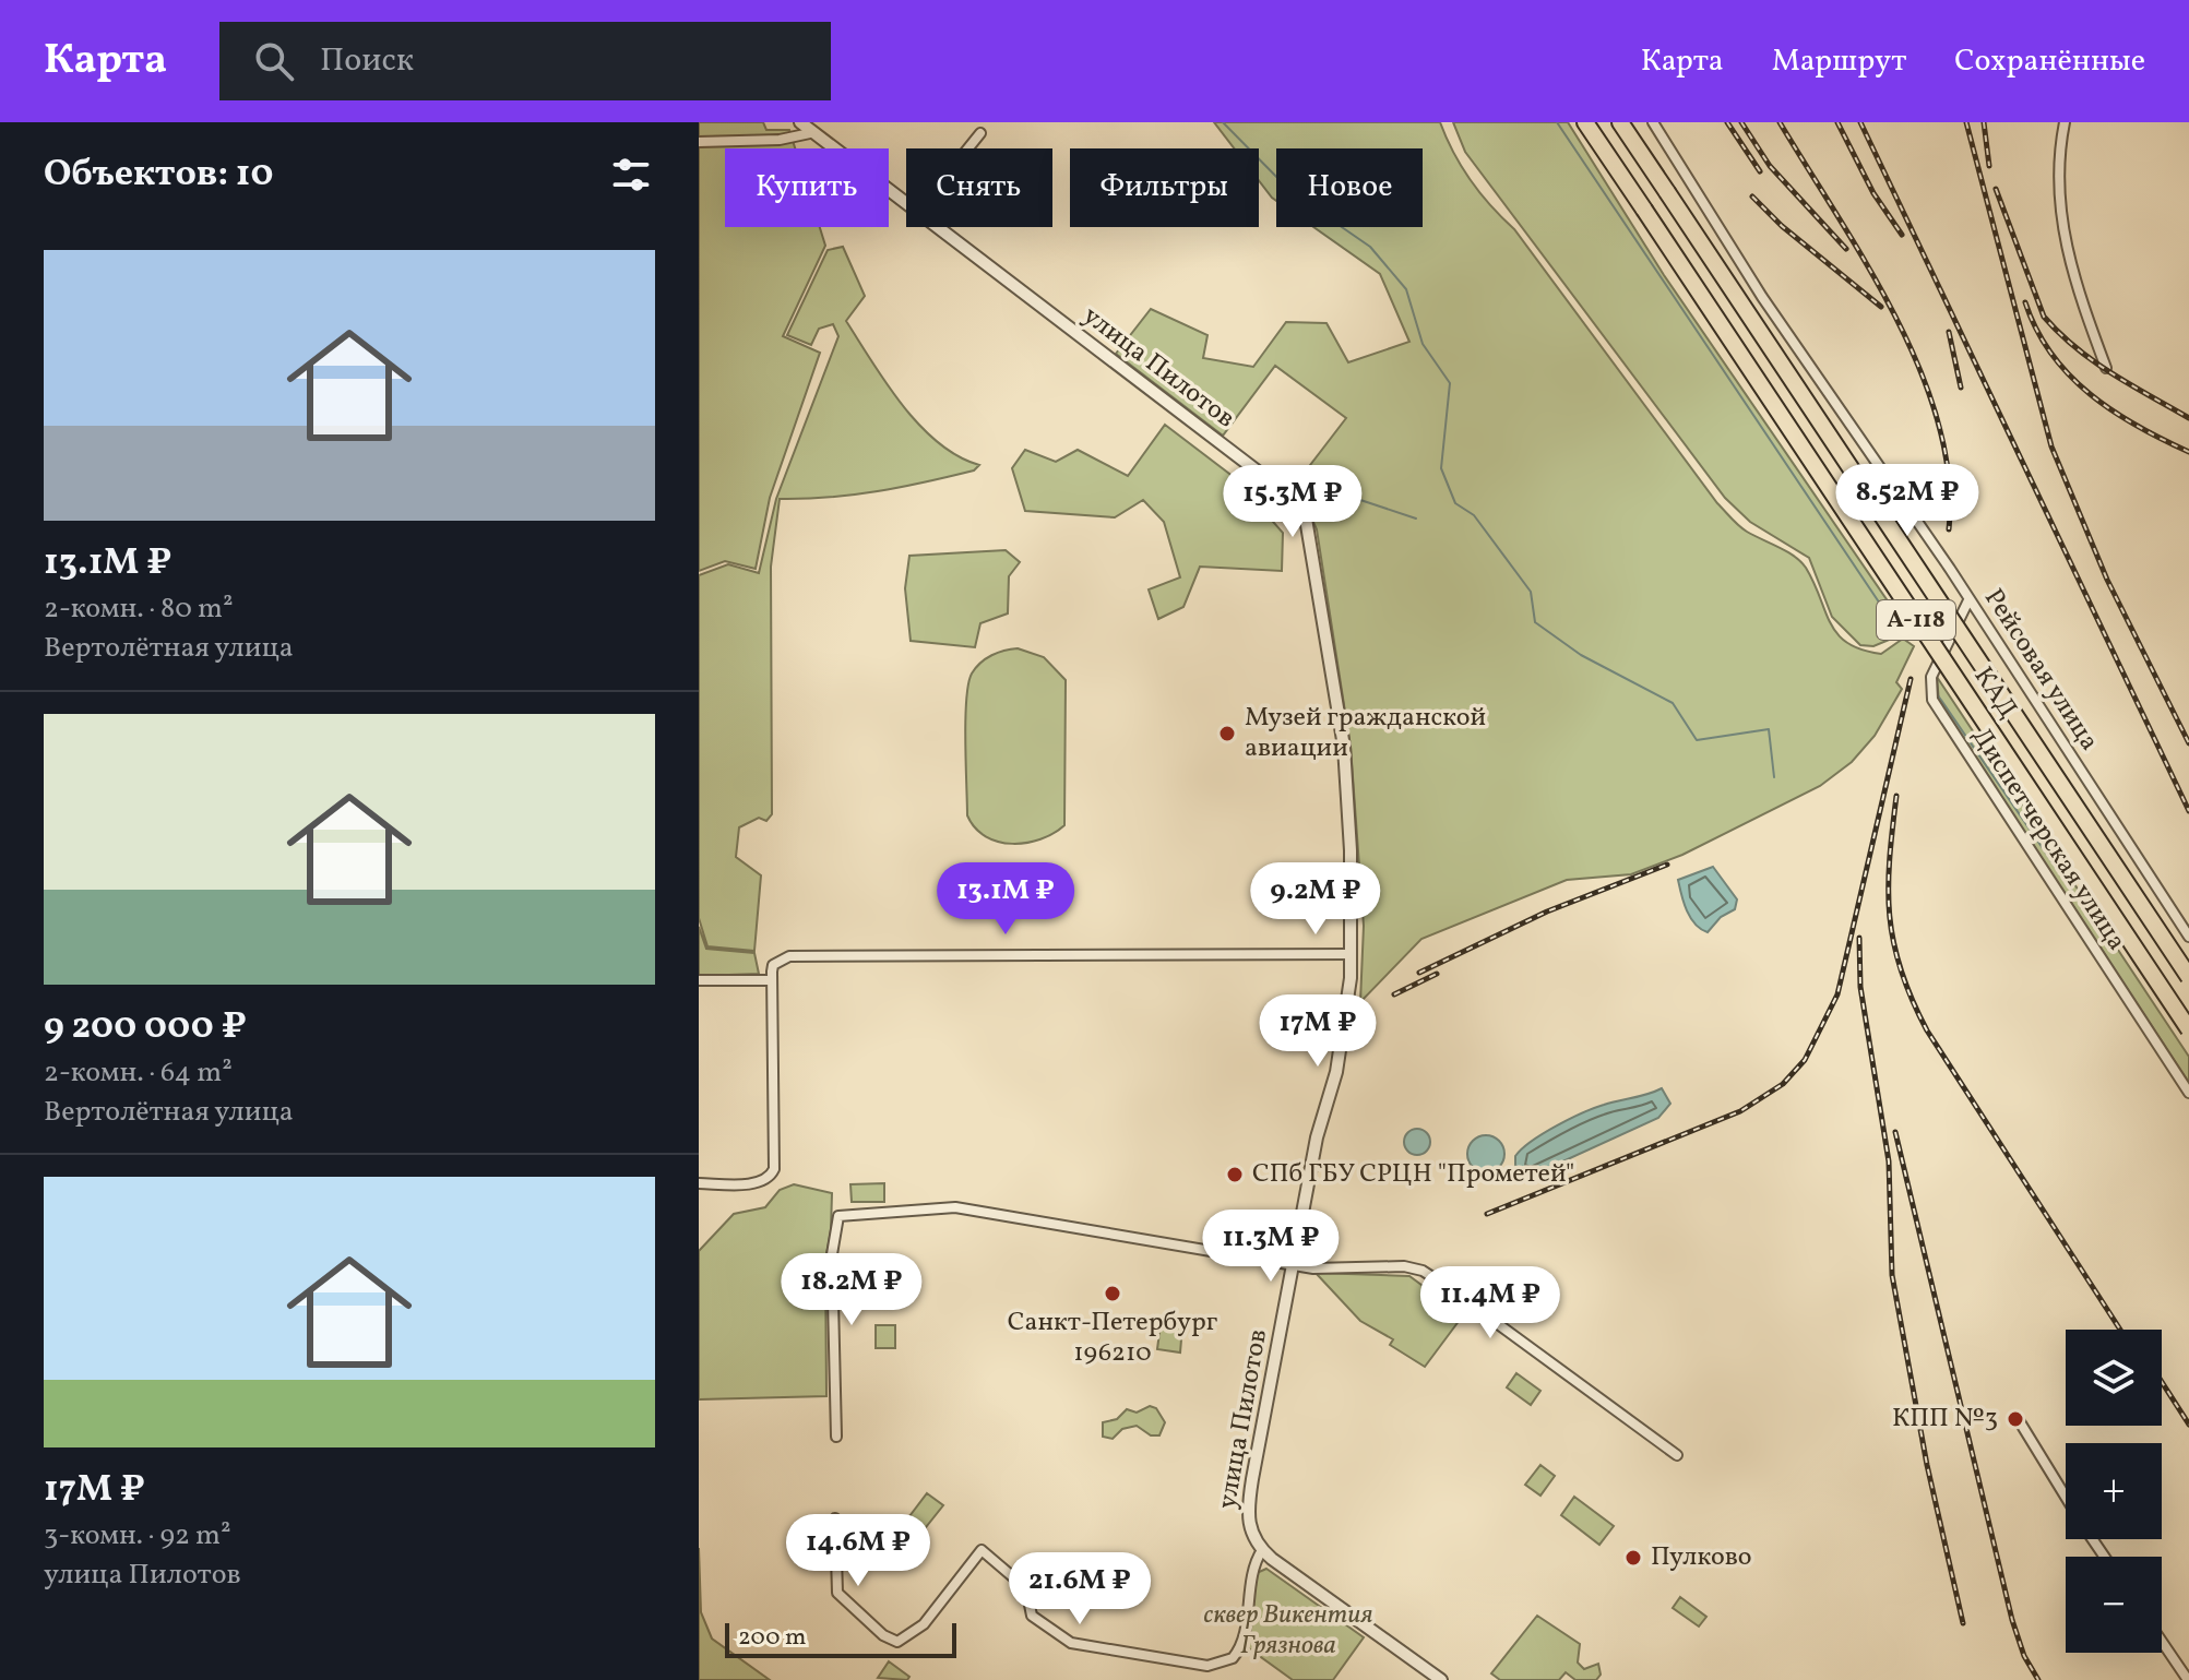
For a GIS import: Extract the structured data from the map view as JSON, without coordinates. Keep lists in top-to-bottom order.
{
  "streets": {
    "highway": ["А-118", "КАД"],
    "street": ["улица Пилотов", "Рейсовая улица", "Диспетчерская улица"]
  },
  "crossings": [
    ["Рейсовая улица", "Диспетчерская улица"]
  ],
  "parks": ["сквер Викентия Грязнова"],
  "places": [
    "Музей гражданской авиации",
    "СПб ГБУ СРЦН \"Прометей\"",
    "Санкт-Петербург 196210",
    "КПП №3",
    "Пулково"
  ],
  "scale_bar": "200 m",
  "page": {
    "header": "Карта",
    "search": "Поиск",
    "nav": ["Карта", "Маршрут", "Сохранённые"],
    "heading": "Объектов: 10",
    "chip": [
      "Купить",
      "Снять",
      "Фильтры",
      "Новое"
    ],
    "list": [
      {
        "name": "13.1M ₽",
        "note": "2-комн. · 80 m² · Вертолётная улица"
      },
      {
        "name": "9 200 000 ₽",
        "note": "2-комн. · 64 m² · Вертолётная улица"
      },
      {
        "name": "17M ₽",
        "note": "3-комн. · 92 m² · улица Пилотов"
      }
    ],
    "price": [
      "8.52M ₽",
      "15.3M ₽",
      "13.1M ₽",
      "9.2M ₽",
      "17M ₽",
      "11.3M ₽",
      "18.2M ₽",
      "11.4M ₽",
      "14.6M ₽",
      "21.6M ₽"
    ],
    "map_buttons": ["+", "−"],
    "scale": "200 m"
  }
}
